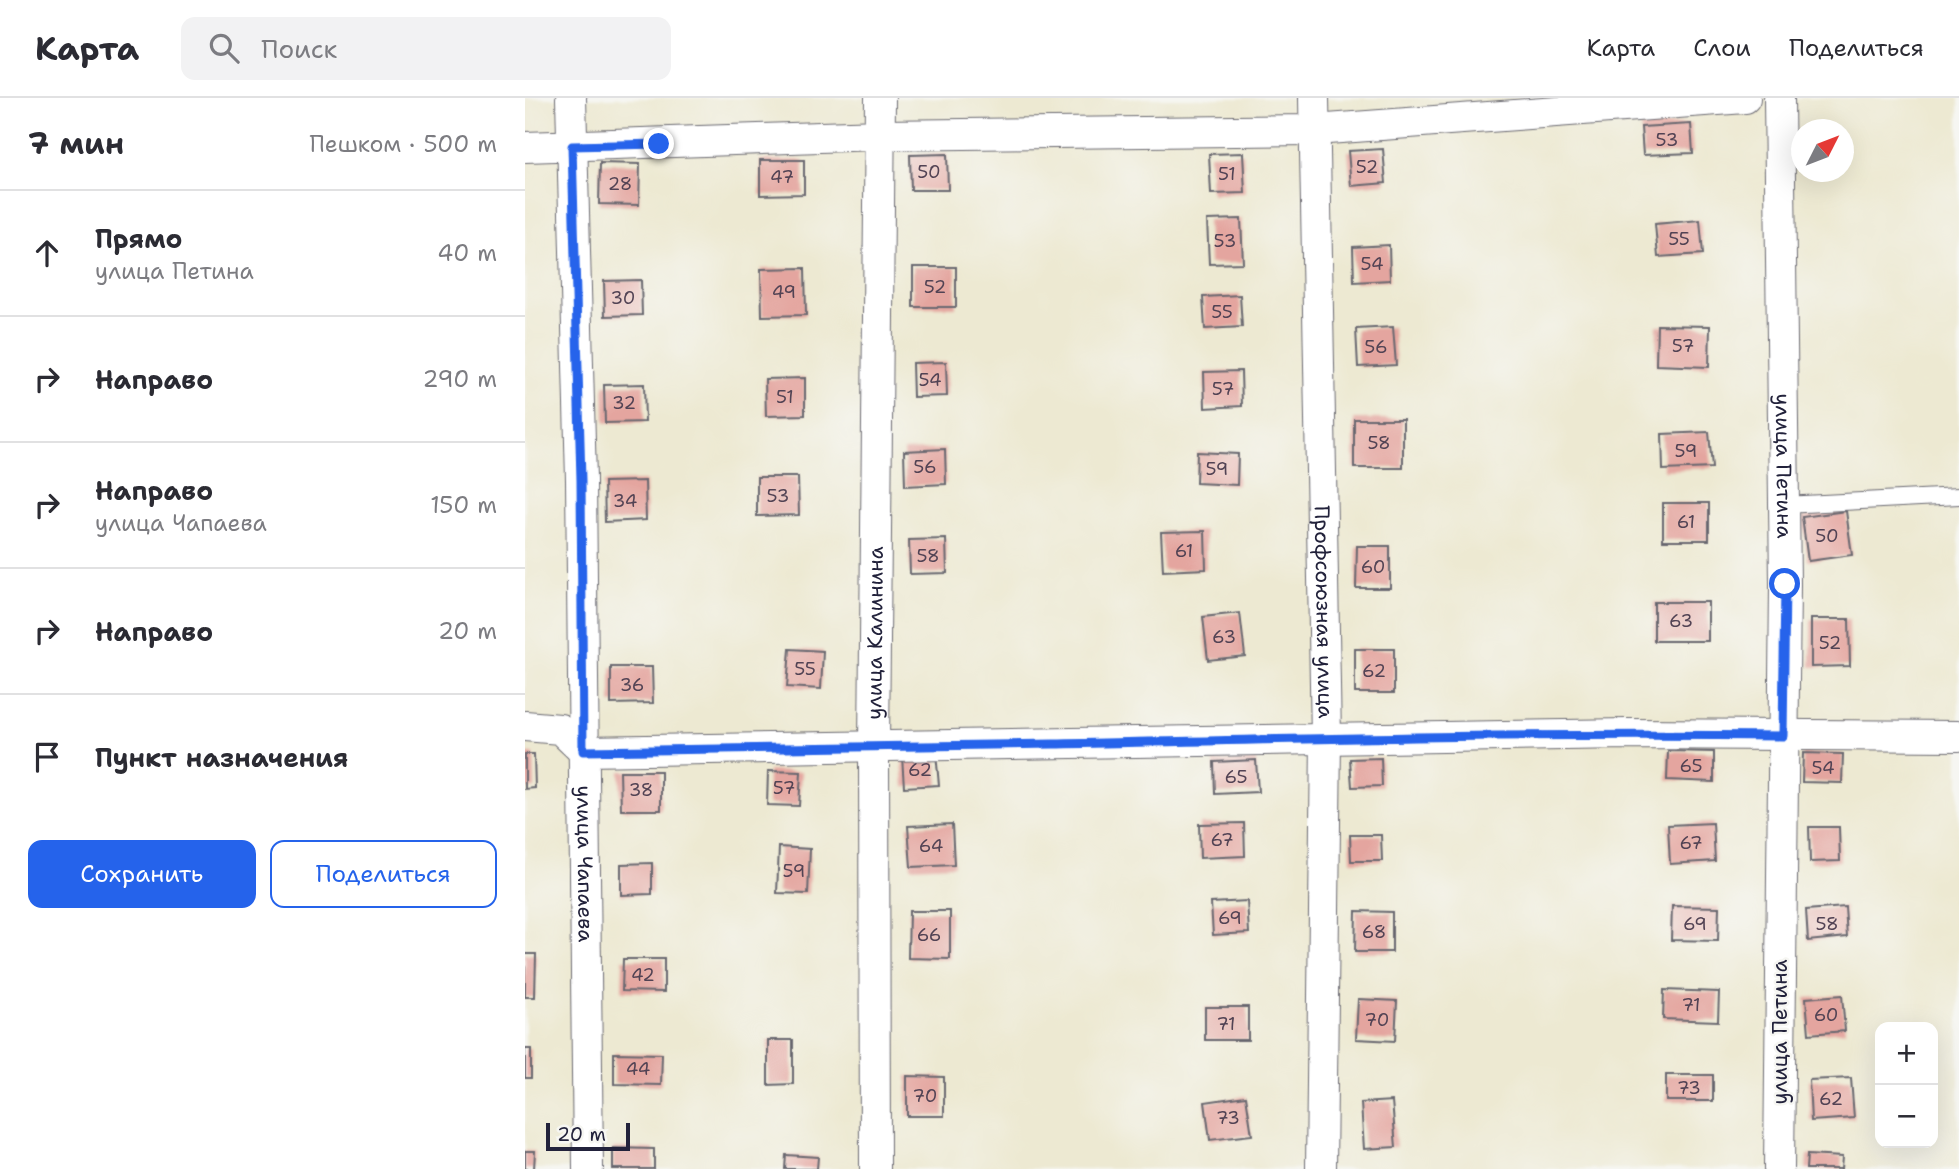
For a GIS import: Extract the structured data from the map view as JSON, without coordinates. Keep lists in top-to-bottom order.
{
  "streets": {
    "street": [
      "улица Петина",
      "Профсоюзная улица",
      "улица Калинина",
      "улица Чапаева"
    ]
  },
  "house_numbers": [
    "53",
    "52",
    "50",
    "51",
    "47",
    "28",
    "55",
    "53",
    "54",
    "52",
    "49",
    "30",
    "55",
    "57",
    "56",
    "54",
    "57",
    "51",
    "32",
    "58",
    "59",
    "56",
    "59",
    "53",
    "34",
    "61",
    "50",
    "61",
    "58",
    "60",
    "63",
    "63",
    "52",
    "55",
    "62",
    "36",
    "65",
    "54",
    "62",
    "65",
    "57",
    "38",
    "67",
    "67",
    "64",
    "59",
    "69",
    "69",
    "58",
    "68",
    "66",
    "42",
    "71",
    "60",
    "70",
    "71",
    "44",
    "73",
    "70",
    "62",
    "73"
  ],
  "scale_bar": "20 m",
  "north": "top right",
  "page": {
    "header": "Карта",
    "search": "Поиск",
    "nav": ["Карта", "Слои", "Поделиться"],
    "heading": ["7 мин", "Пешком · 500 m"],
    "list": [
      ["Прямо", "улица Петина", "40 m"],
      ["Направо", "290 m"],
      ["Направо", "улица Чапаева", "150 m"],
      ["Направо", "20 m"],
      "Пункт назначения"
    ],
    "buttons": ["Сохранить", "Поделиться"],
    "map_buttons": ["+", "−"],
    "scale": "20 m"
  }
}
